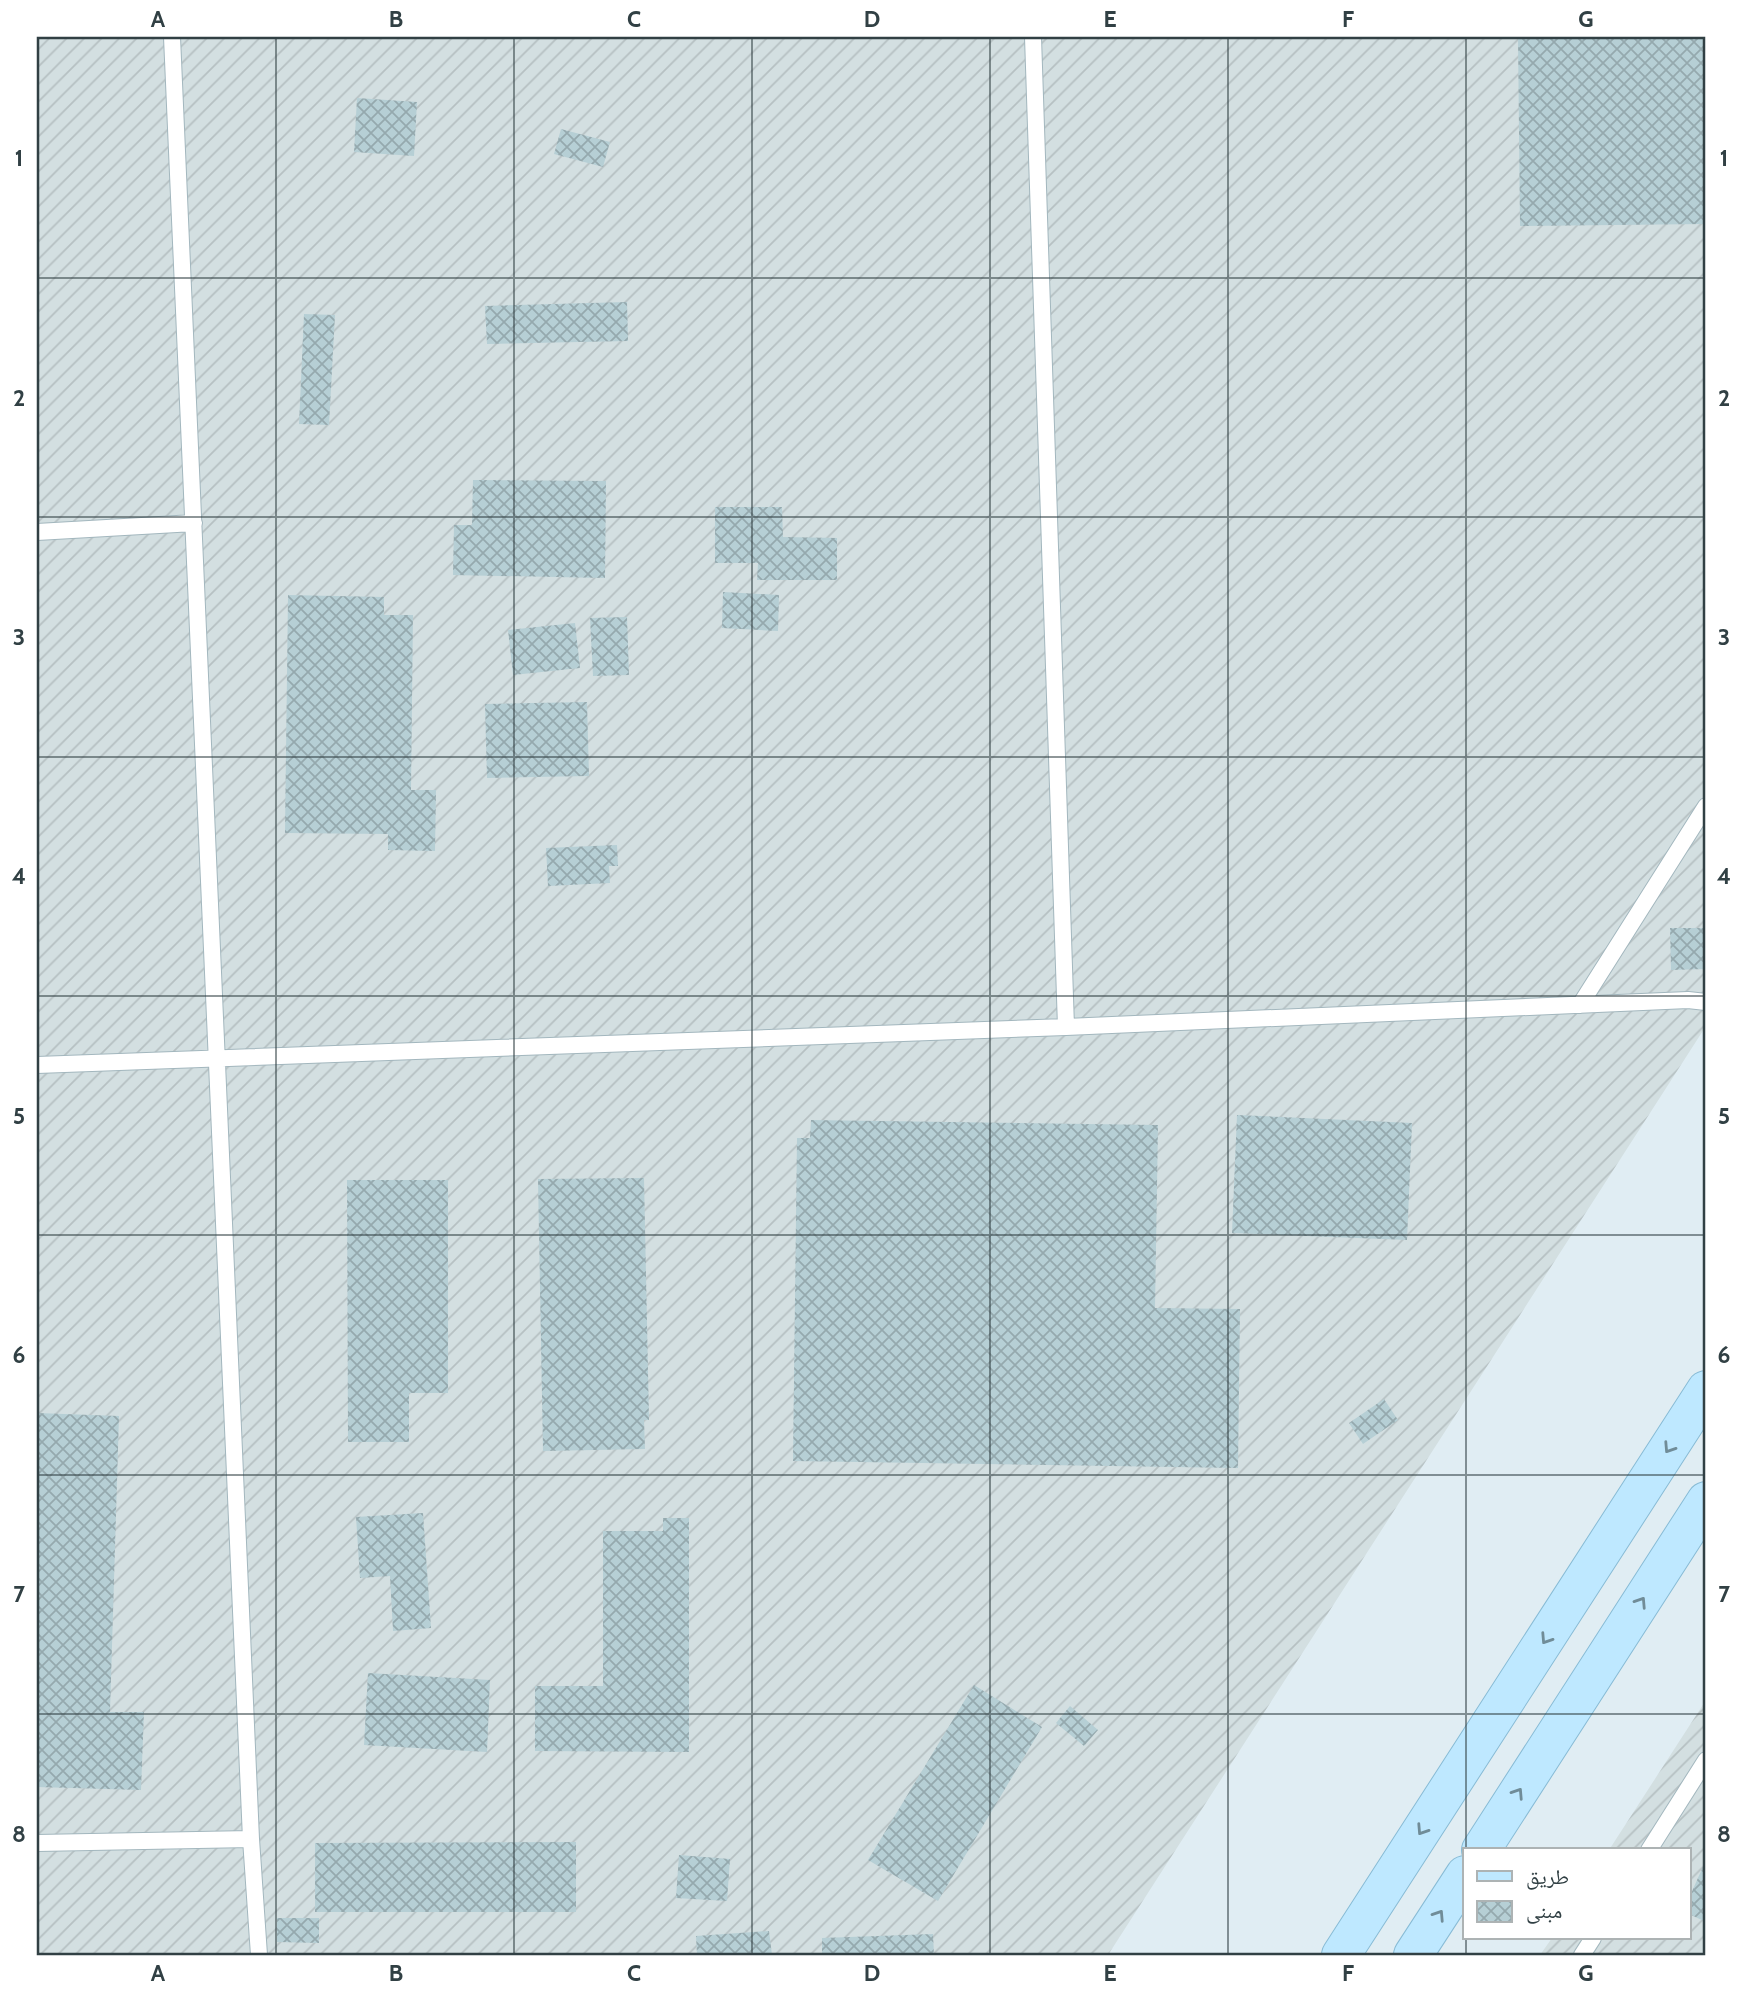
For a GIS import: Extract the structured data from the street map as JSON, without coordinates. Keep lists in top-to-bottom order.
{
  "legend": ["طريق", "مبنى"],
  "grid": {
    "columns": [
      "A",
      "B",
      "C",
      "D",
      "E",
      "F",
      "G"
    ],
    "rows": [
      "1",
      "2",
      "3",
      "4",
      "5",
      "6",
      "7",
      "8"
    ]
  }
}
